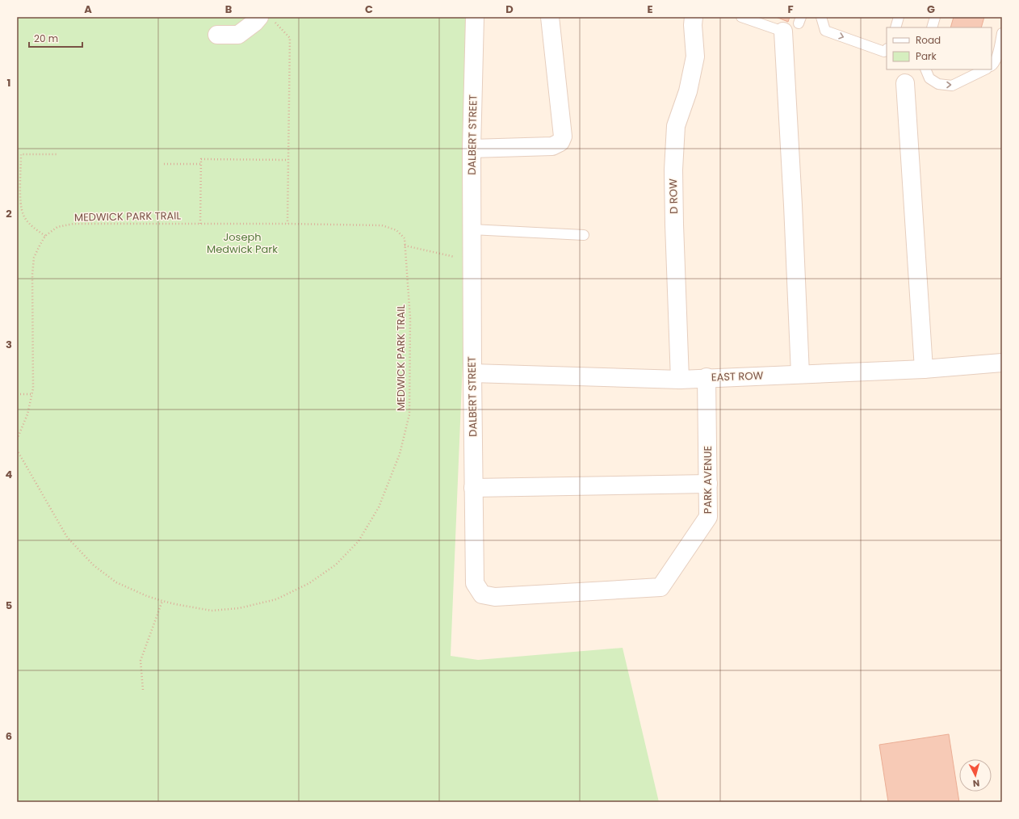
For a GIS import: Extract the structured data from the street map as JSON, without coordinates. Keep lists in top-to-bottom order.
{
  "streets": {
    "street": [
      "DALBERT STREET",
      "D ROW",
      "EAST ROW",
      "PARK AVENUE"
    ],
    "path": ["MEDWICK PARK TRAIL"]
  },
  "crossings": [
    ["DALBERT STREET", "EAST ROW"],
    ["DALBERT STREET", "PARK AVENUE"],
    ["D ROW", "EAST ROW"],
    ["EAST ROW", "PARK AVENUE"]
  ],
  "parks": ["Joseph Medwick Park"],
  "legend": ["Road", "Park"],
  "scale_bar": "20 m",
  "north": "bottom",
  "grid": {
    "columns": [
      "A",
      "B",
      "C",
      "D",
      "E",
      "F",
      "G"
    ],
    "rows": [
      "1",
      "2",
      "3",
      "4",
      "5",
      "6"
    ]
  }
}
